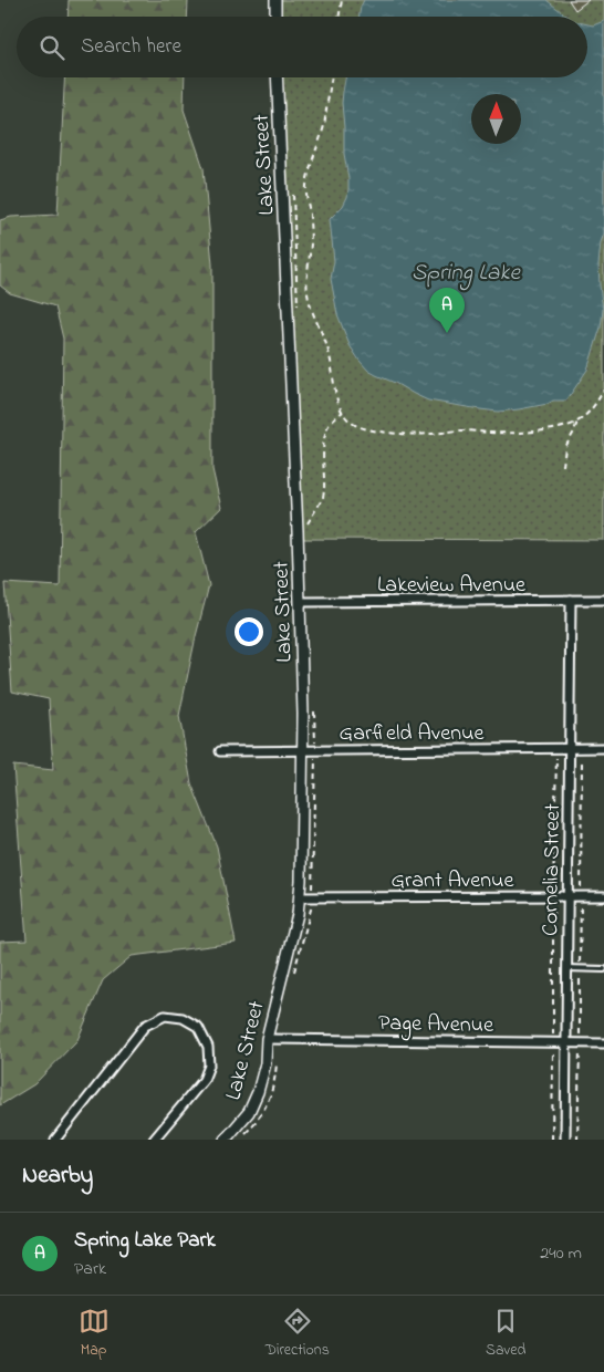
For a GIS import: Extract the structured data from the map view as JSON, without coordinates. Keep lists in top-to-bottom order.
{
  "streets": {
    "street": [
      "Lake Street",
      "Lakeview Avenue",
      "Garfield Avenue",
      "Cornelia Street",
      "Grant Avenue",
      "Page Avenue"
    ]
  },
  "crossings": [
    ["Lake Street", "Lakeview Avenue"],
    ["Lake Street", "Garfield Avenue"],
    ["Lake Street", "Grant Avenue"],
    ["Lake Street", "Page Avenue"],
    ["Lakeview Avenue", "Cornelia Street"],
    ["Garfield Avenue", "Cornelia Street"],
    ["Cornelia Street", "Grant Avenue"],
    ["Cornelia Street", "Page Avenue"]
  ],
  "water": ["Spring Lake"],
  "north": "top",
  "page": {
    "search": "Search here",
    "pins": "A",
    "heading": "Nearby",
    "list": [
      {
        "mark": "A",
        "name": "Spring Lake Park",
        "note": "Park",
        "value": "240 m"
      }
    ],
    "nav": ["Map", "Directions", "Saved"]
  }
}
